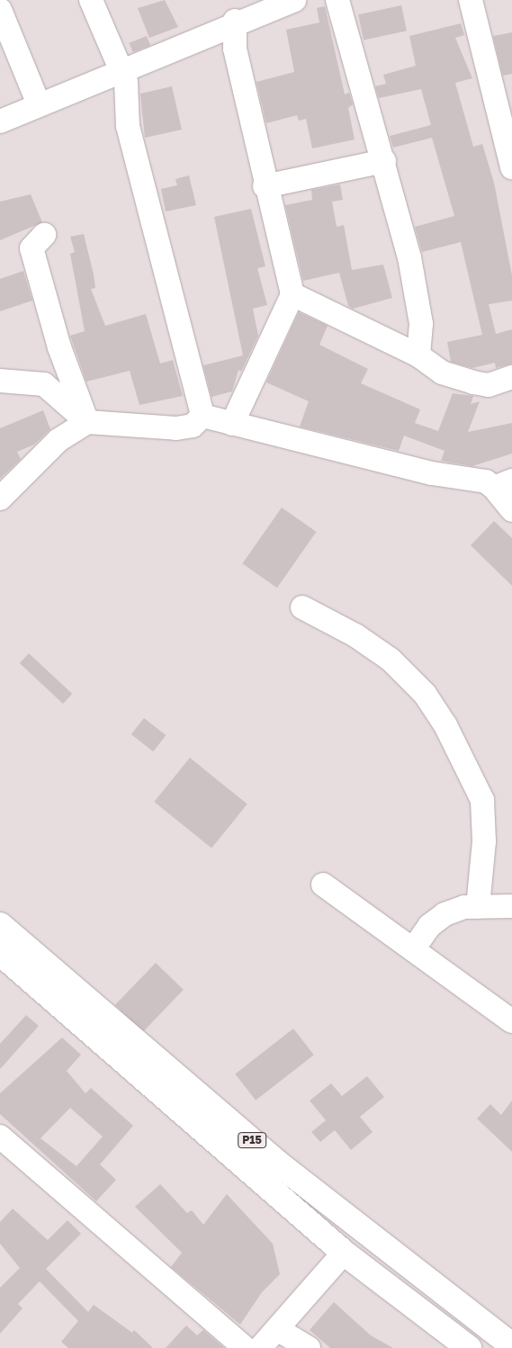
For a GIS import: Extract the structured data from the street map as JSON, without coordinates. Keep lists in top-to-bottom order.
{
  "streets": {
    "main road": ["P15"]
  }
}
